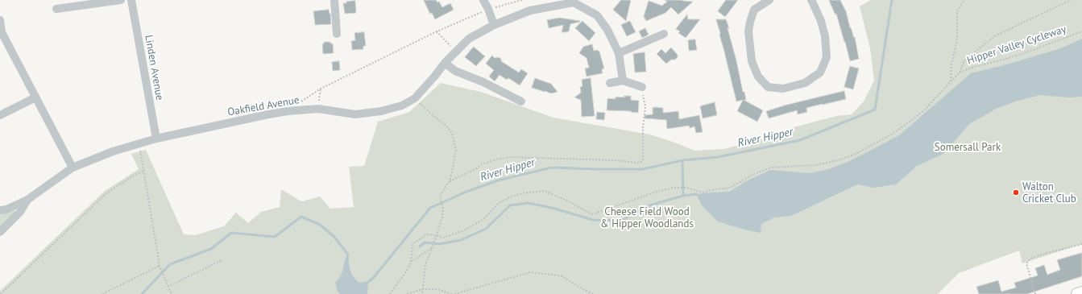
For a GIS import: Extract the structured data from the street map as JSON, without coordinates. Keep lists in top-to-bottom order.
{
  "streets": {
    "street": ["Linden Avenue", "Oakfield Avenue"],
    "path": ["Hipper Valley Cycleway"]
  },
  "crossings": [
    ["Linden Avenue", "Oakfield Avenue"]
  ],
  "water": ["River Hipper"],
  "parks": ["Somersall Park", "Cheese Field Wood & Hipper Woodlands"],
  "places": ["Walton Cricket Club"]
}
